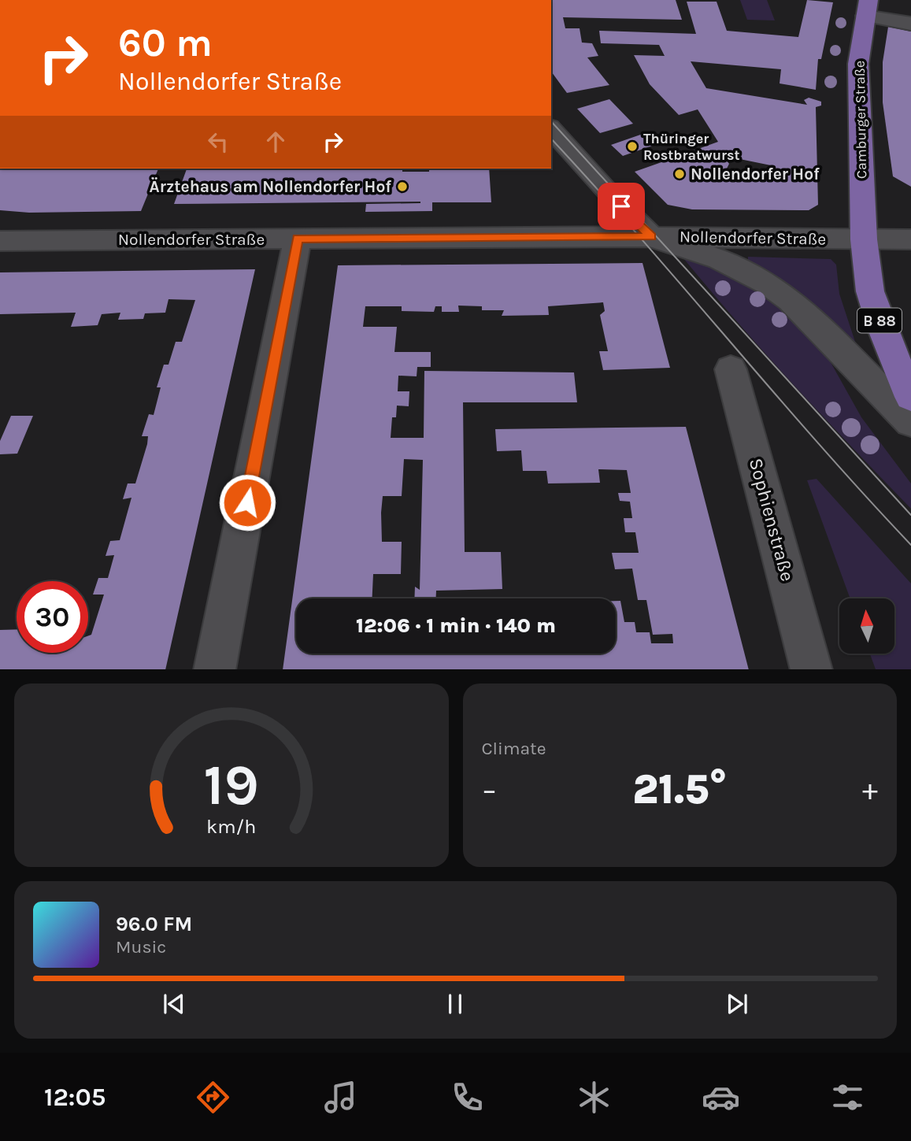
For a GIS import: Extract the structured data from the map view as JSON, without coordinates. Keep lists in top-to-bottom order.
{
  "streets": {
    "main road": ["Camburger Straße", "B 88"],
    "street": ["Nollendorfer Straße", "Sophienstraße"]
  },
  "crossings": [
    ["Camburger Straße", "Nollendorfer Straße"],
    ["Camburger Straße", "B 88"],
    ["Nollendorfer Straße", "B 88"]
  ],
  "places": ["Thüringer Rostbratwurst", "Nollendorfer Hof", "Ärztehaus am Nollendorfer Hof"],
  "north": "top",
  "page": {
    "turn": ["60 m", "Nollendorfer Straße"],
    "limit": "30",
    "trip": "12:06 · 1 min · 140 m",
    "tile": "Climate",
    "heat": ["−", "21.5°", "+"],
    "song": ["96.0 FM", "Music"],
    "tabs": "12:05",
    "gauge": ["19", "km/h"]
  }
}
